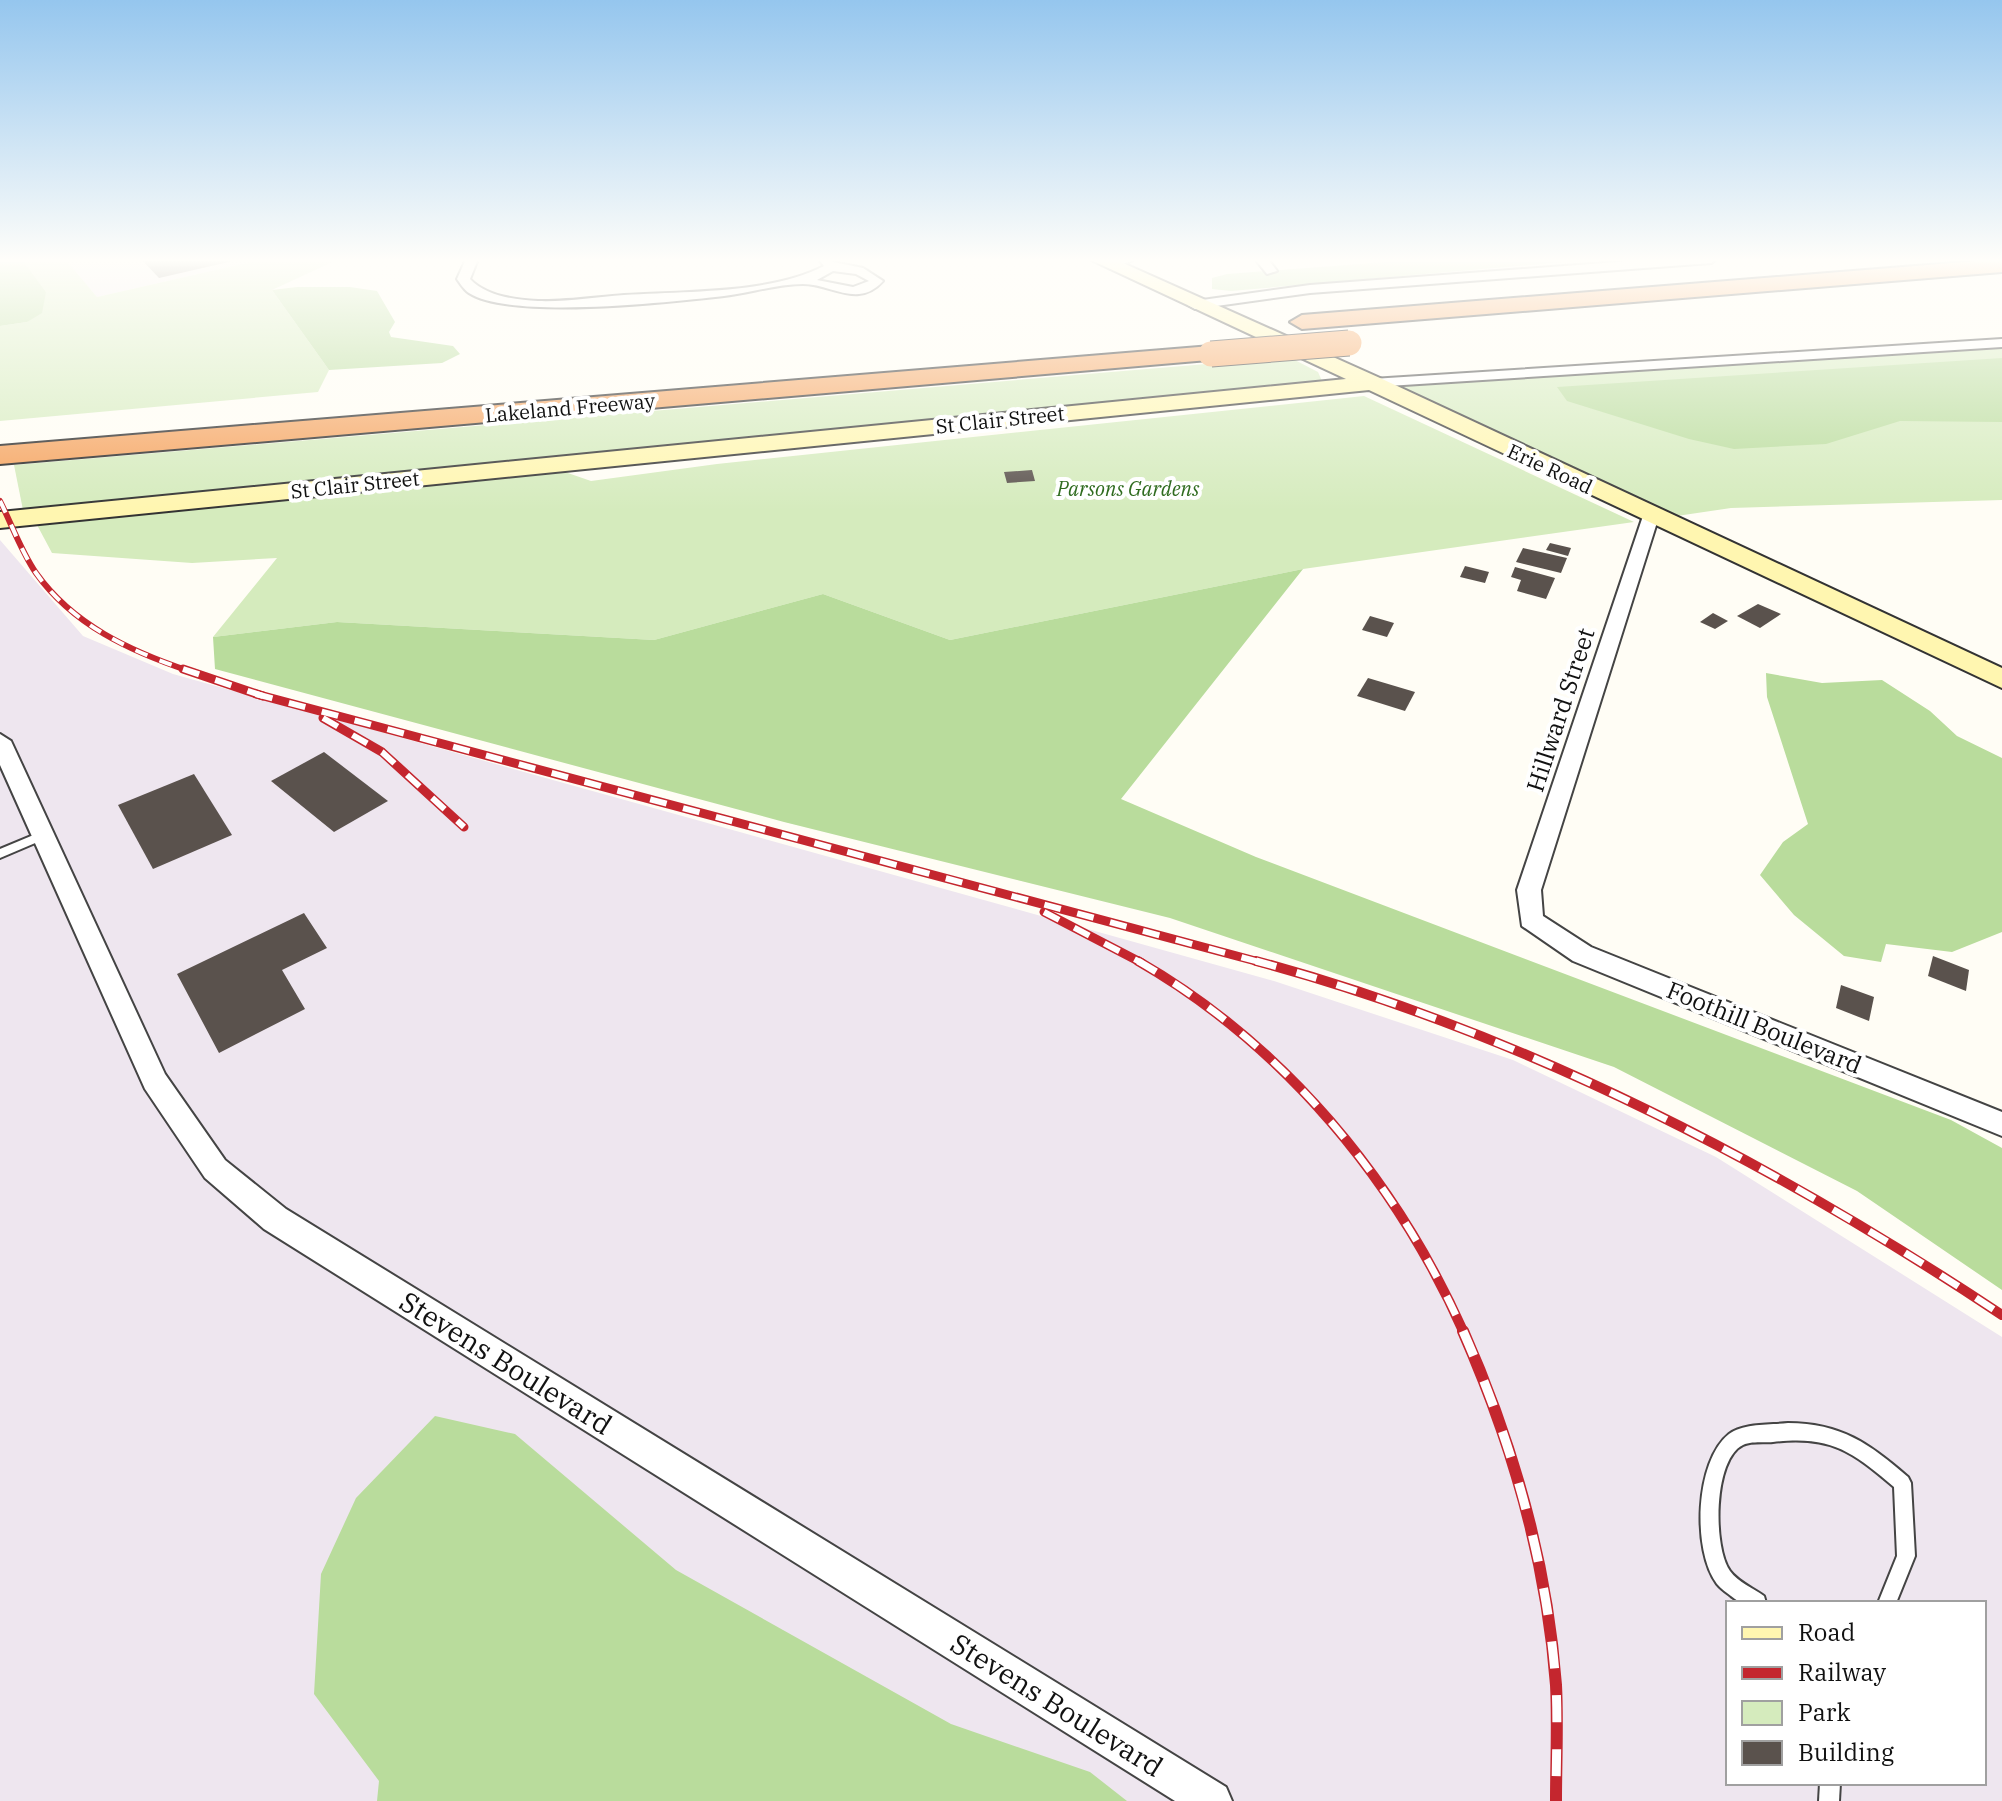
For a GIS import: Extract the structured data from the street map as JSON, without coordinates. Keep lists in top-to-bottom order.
{
  "streets": {
    "highway": ["Lakeland Freeway"],
    "street": [
      "St Clair Street",
      "Erie Road",
      "Hillward Street",
      "Foothill Boulevard",
      "Stevens Boulevard"
    ]
  },
  "crossings": [
    ["St Clair Street", "Erie Road"],
    ["Erie Road", "Hillward Street"],
    ["Hillward Street", "Foothill Boulevard"]
  ],
  "parks": ["Parsons Gardens"],
  "legend": [
    "Road",
    "Railway",
    "Park",
    "Building"
  ]
}
